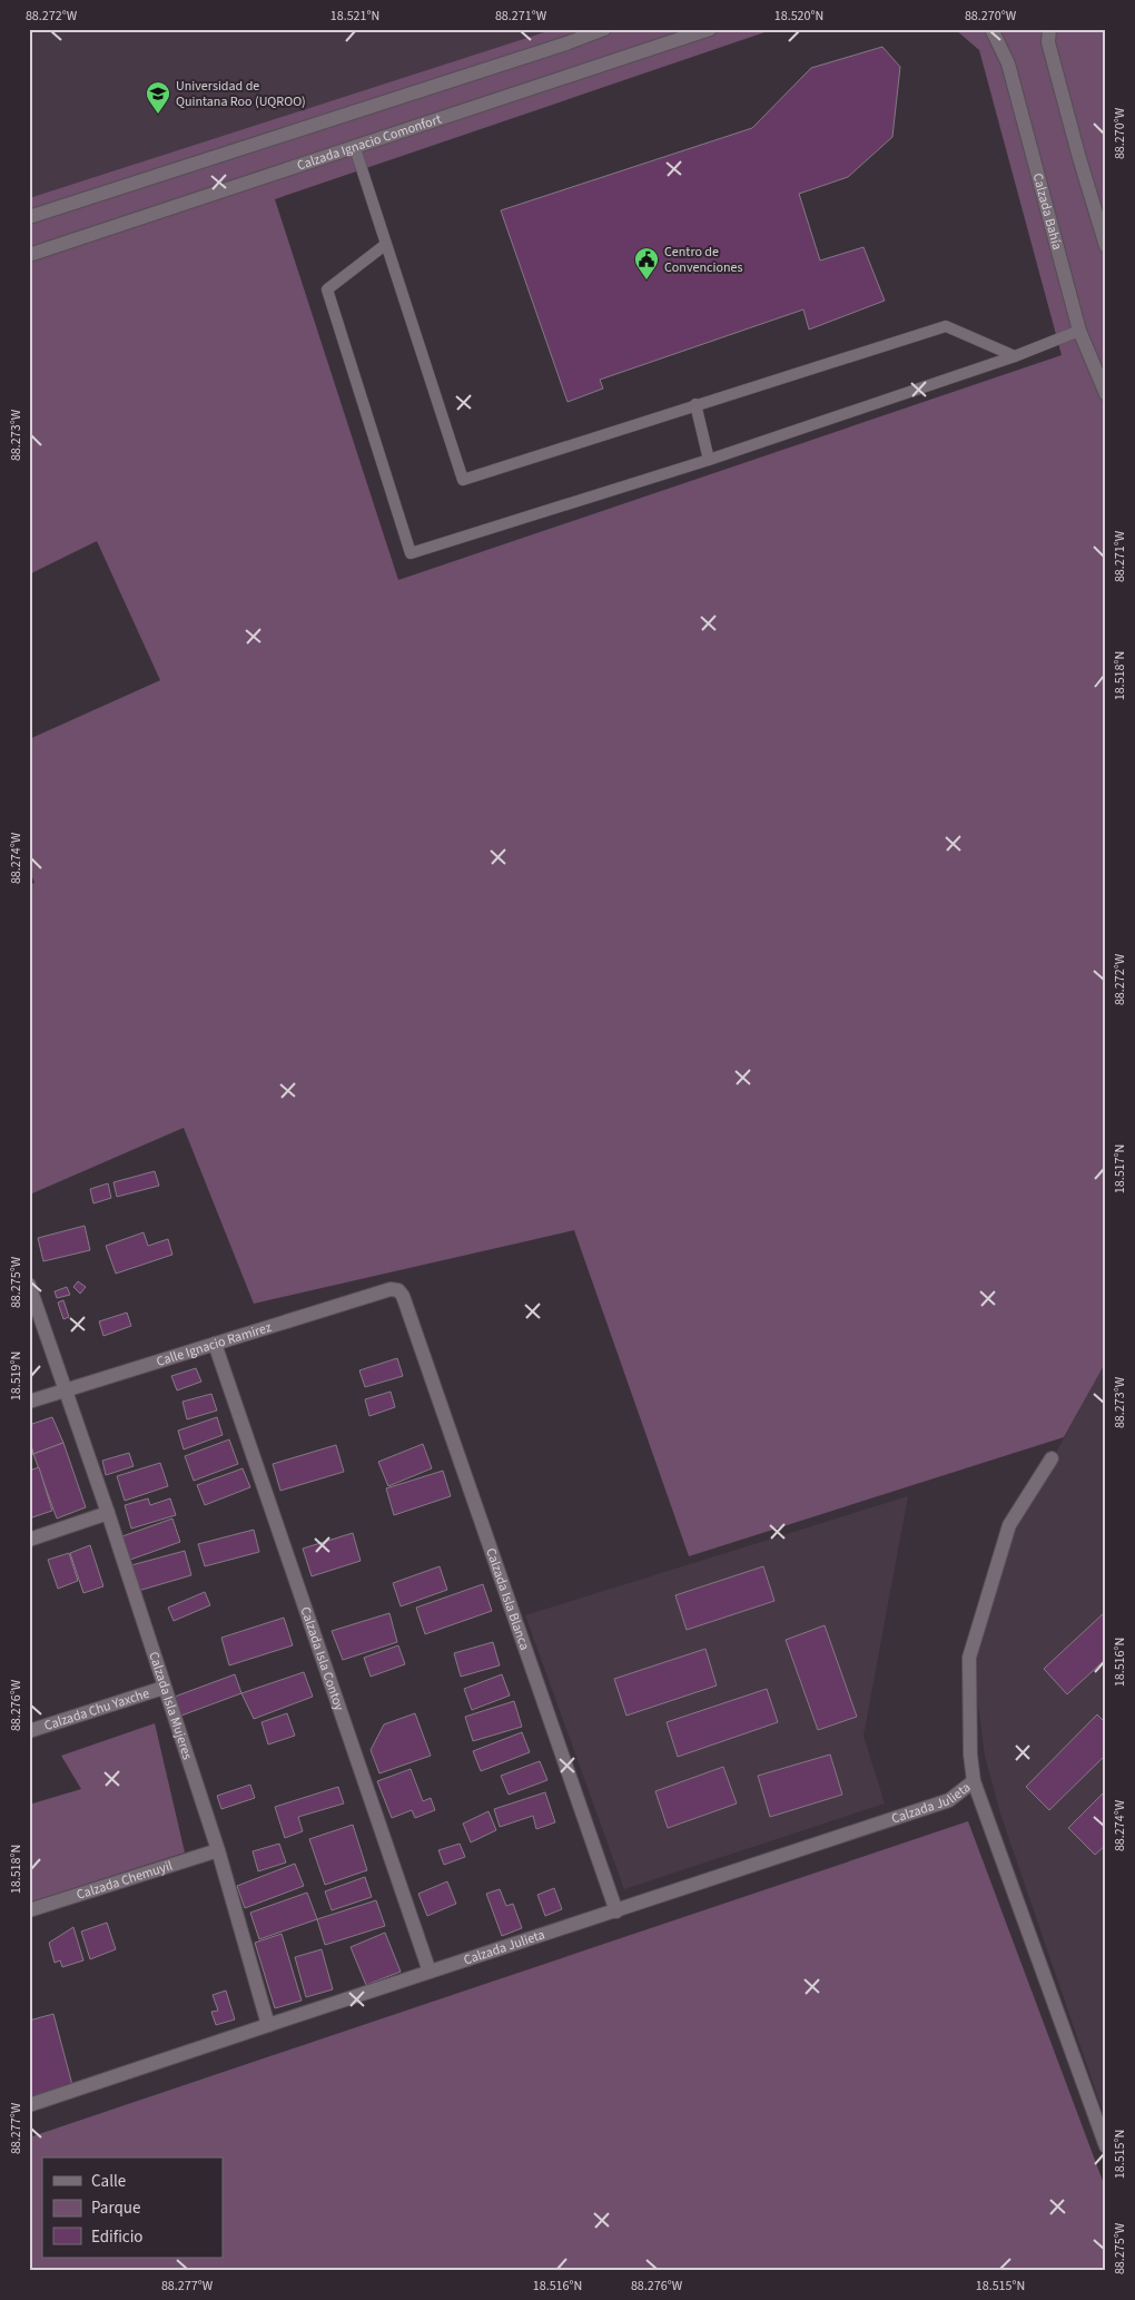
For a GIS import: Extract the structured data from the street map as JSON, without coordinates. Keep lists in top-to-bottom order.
{
  "streets": {
    "street": [
      "Calzada Ignacio Comonfort",
      "Calzada Bahía",
      "Calle Ignacio Ramirez",
      "Calzada Isla Blanca",
      "Calzada Isla Contoy",
      "Calzada Isla Mujeres",
      "Calzada Chu Yaxche",
      "Calzada Julieta",
      "Calzada Chemuyil"
    ]
  },
  "crossings": [
    ["Calle Ignacio Ramirez", "Calzada Isla Blanca"],
    ["Calle Ignacio Ramirez", "Calzada Isla Contoy"],
    ["Calle Ignacio Ramirez", "Calzada Isla Mujeres"],
    ["Calzada Isla Blanca", "Calzada Julieta"],
    ["Calzada Isla Contoy", "Calzada Julieta"],
    ["Calzada Isla Mujeres", "Calzada Chu Yaxche"],
    ["Calzada Isla Mujeres", "Calzada Julieta"],
    ["Calzada Isla Mujeres", "Calzada Chemuyil"]
  ],
  "places": {
    "school or university": ["Universidad de Quintana Roo (UQROO)"],
    "public building": ["Centro de Convenciones"]
  },
  "legend": ["Calle", "Parque", "Edificio"],
  "coordinates": [
    "88.272°W",
    "18.521°N",
    "88.271°W",
    "18.520°N",
    "88.270°W",
    "88.273°W",
    "18.518°N",
    "88.274°W",
    "18.517°N",
    "88.275°W",
    "18.519°N",
    "18.516°N",
    "88.276°W",
    "88.277°W",
    "18.515°N"
  ]
}
